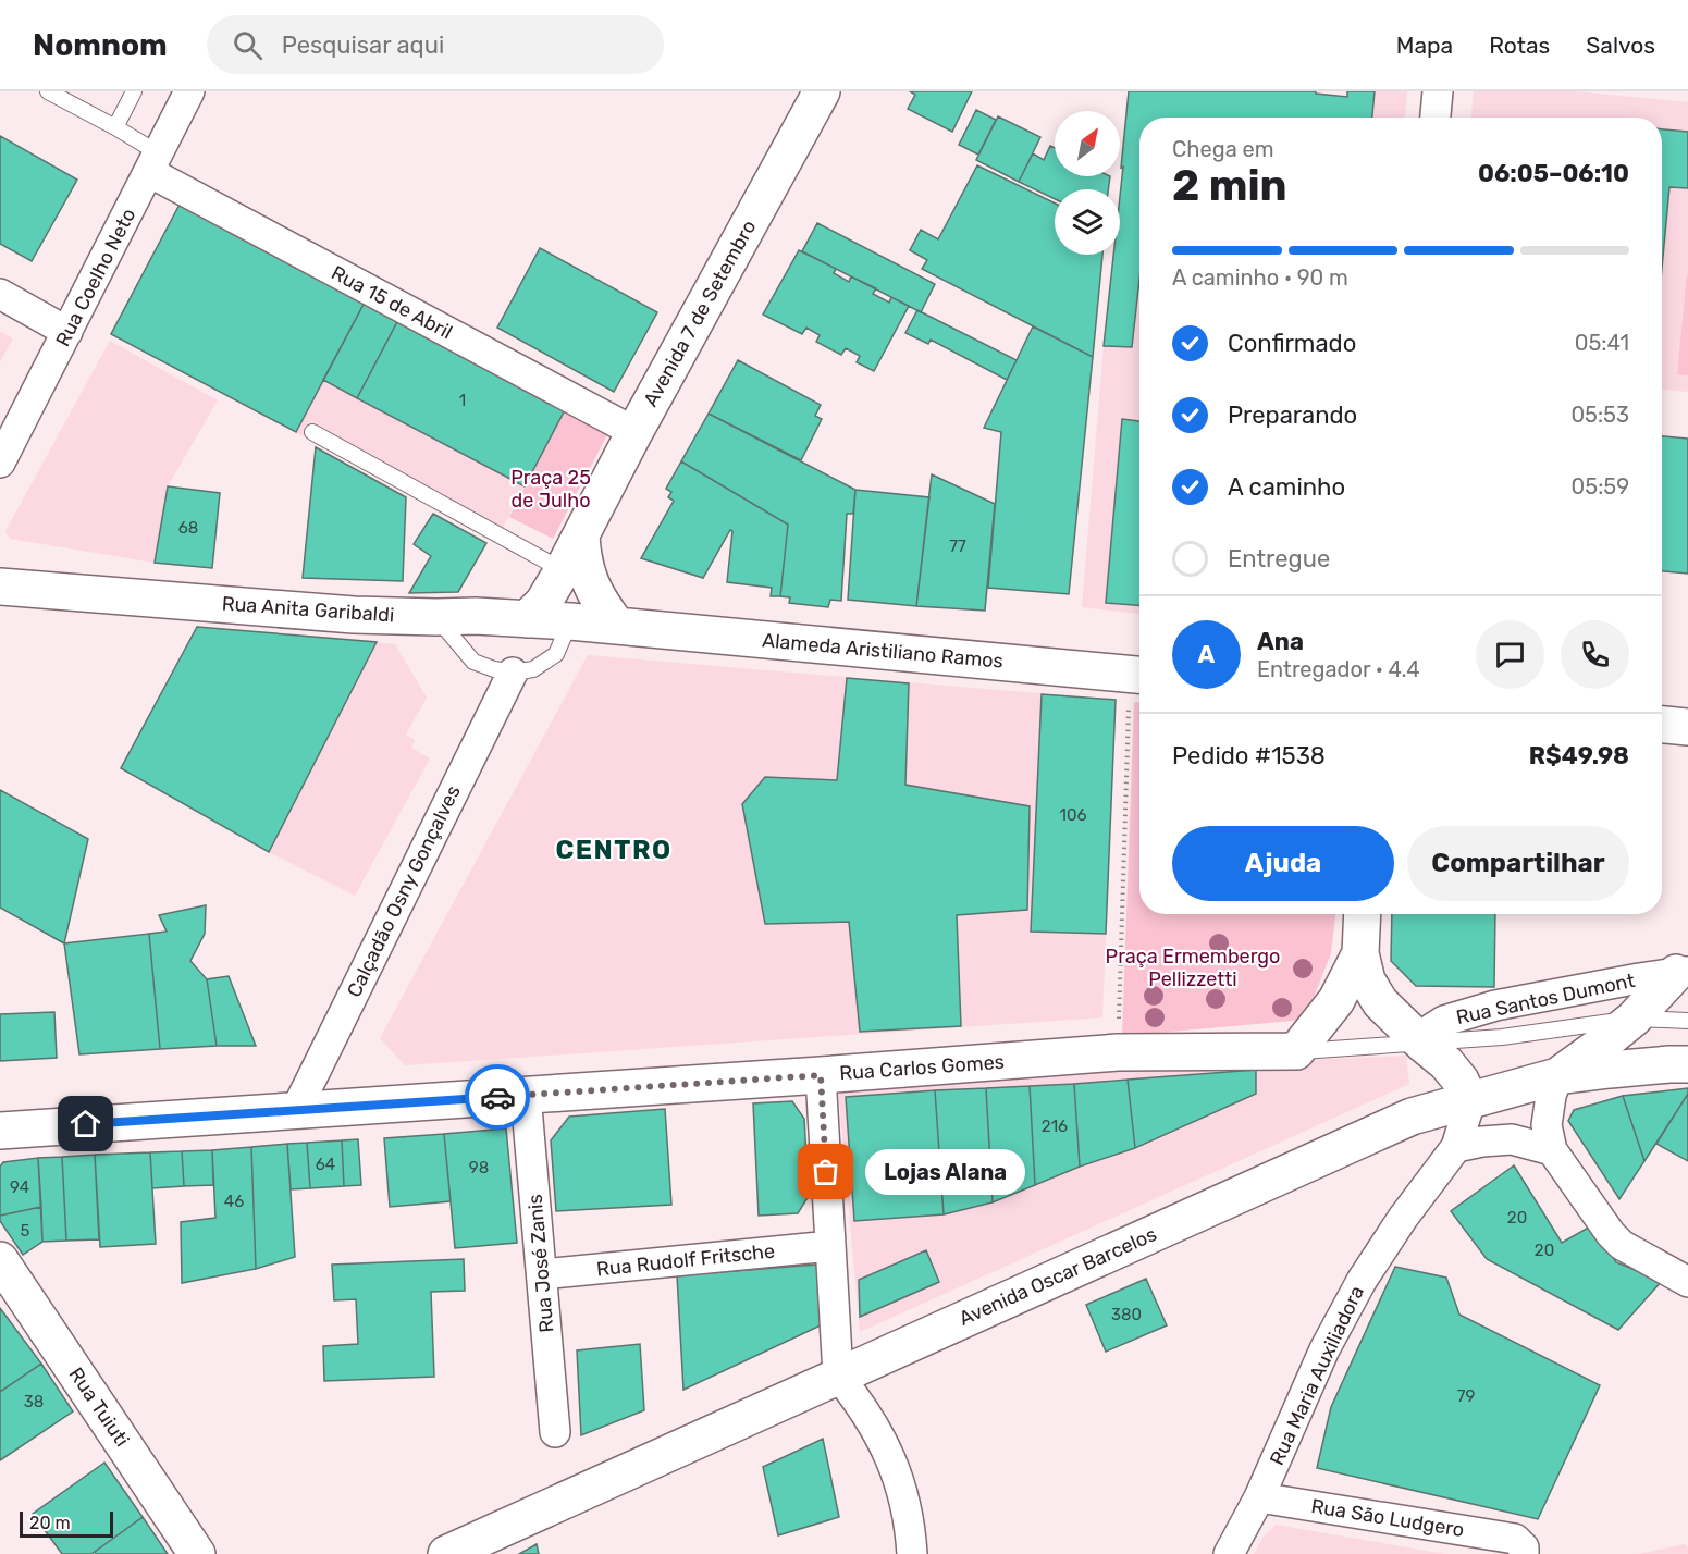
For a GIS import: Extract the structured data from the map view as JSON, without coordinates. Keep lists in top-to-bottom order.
{
  "streets": {
    "street": [
      "Rua Coelho Neto",
      "Rua 15 de Abril",
      "Avenida 7 de Setembro",
      "Rua Anita Garibaldi",
      "Alameda Aristiliano Ramos",
      "Calçadão Osny Gonçalves",
      "Rua Santos Dumont",
      "Rua Carlos Gomes",
      "Rua Rudolf Fritsche",
      "Rua José Zanis",
      "Avenida Oscar Barcelos",
      "Rua Maria Auxiliadora",
      "Rua Tuiuti",
      "Rua São Ludgero"
    ]
  },
  "crossings": [
    ["Rua Coelho Neto", "Rua 15 de Abril"],
    ["Rua 15 de Abril", "Avenida 7 de Setembro"],
    ["Avenida 7 de Setembro", "Rua Anita Garibaldi"],
    ["Rua Anita Garibaldi", "Alameda Aristiliano Ramos"],
    ["Calçadão Osny Gonçalves", "Rua Carlos Gomes"],
    ["Rua Carlos Gomes", "Rua José Zanis"],
    ["Rua Rudolf Fritsche", "Rua José Zanis"],
    ["Avenida Oscar Barcelos", "Rua Maria Auxiliadora"],
    ["Rua Maria Auxiliadora", "Rua São Ludgero"]
  ],
  "districts": ["CENTRO"],
  "parks": ["Praça 25 de Julho", "Praça Ermembergo Pellizzetti"],
  "places": ["Lojas Alana"],
  "house_numbers": [
    "1",
    "68",
    "77",
    "106",
    "216",
    "64",
    "98",
    "94",
    "46",
    "20",
    "5",
    "20",
    "380",
    "79",
    "38"
  ],
  "scale_bar": "20 m",
  "north": "top right",
  "page": {
    "header": "Nomnom",
    "search": "Pesquisar aqui",
    "nav": ["Mapa", "Rotas", "Salvos"],
    "heading": ["2 min", "Chega em", "06:05–06:10"],
    "panel": [
      "Ana",
      "Entregador · 4.4",
      "Pedido #1538",
      "R$49.98"
    ],
    "bar": "A caminho · 90 m",
    "list": [
      ["Confirmado", "05:41"],
      ["Preparando", "05:53"],
      ["A caminho", "05:59"],
      "Entregue"
    ],
    "round": "A",
    "buttons": ["Ajuda", "Compartilhar"],
    "bubble": "Lojas Alana",
    "scale": "20 m"
  }
}
